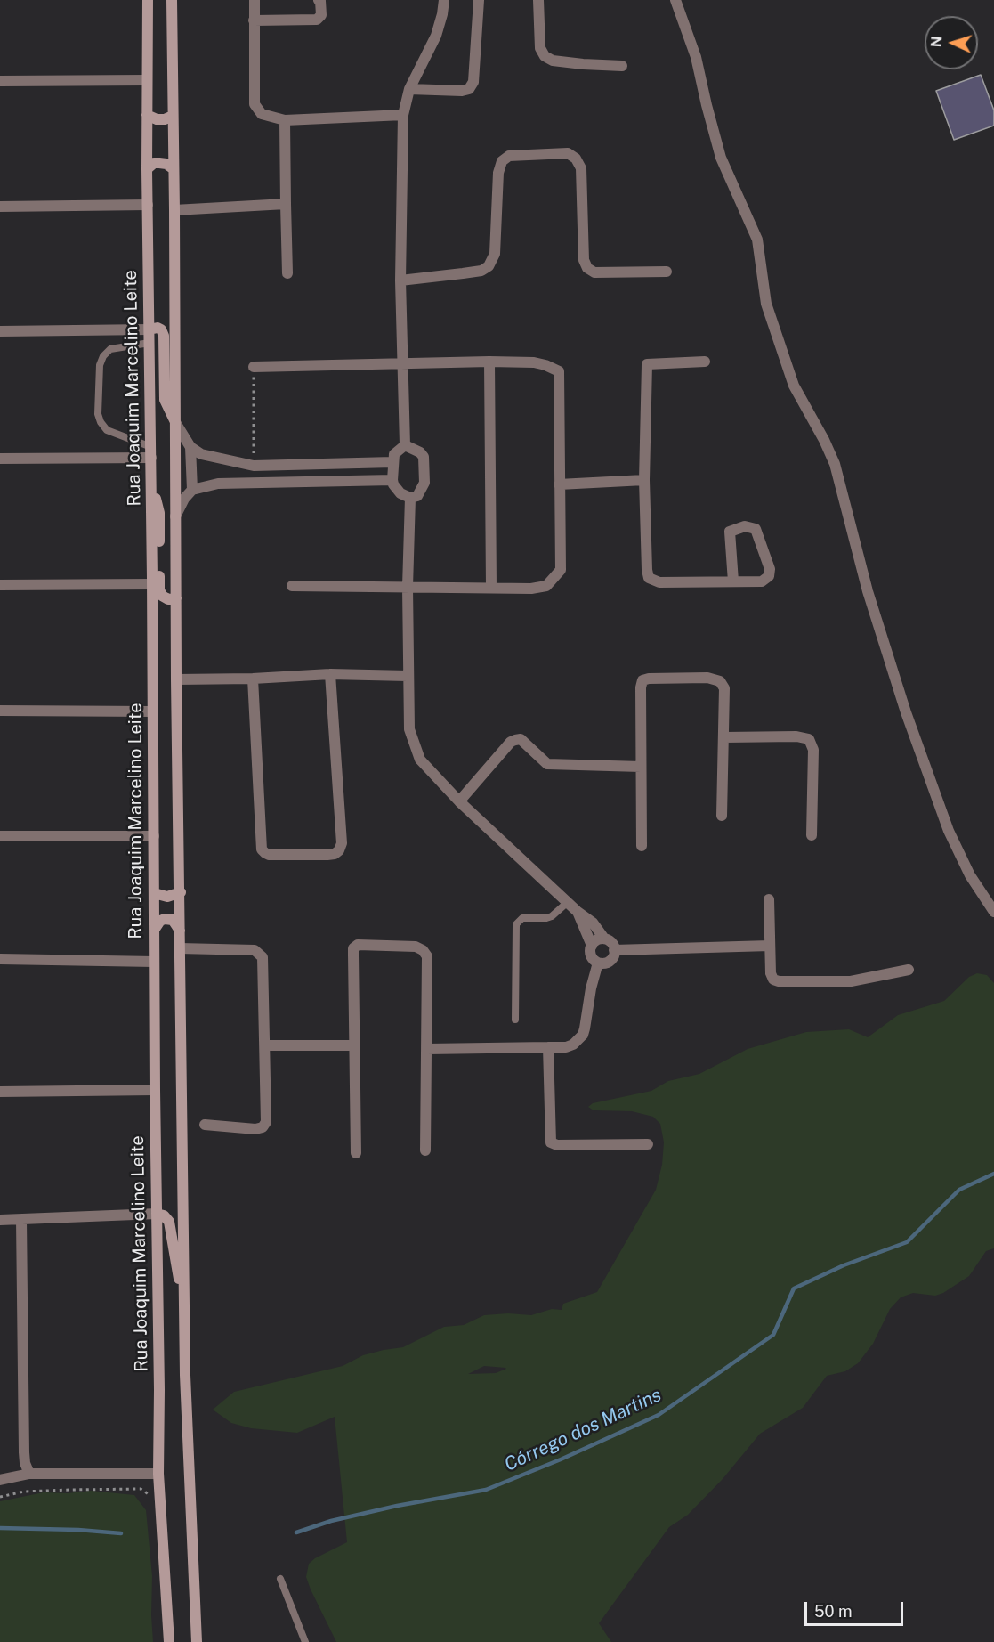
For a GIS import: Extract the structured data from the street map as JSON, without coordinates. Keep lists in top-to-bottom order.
{
  "streets": {
    "main road": ["Rua Joaquim Marcelino Leite"]
  },
  "water": ["Córrego dos Martins"],
  "scale_bar": "50 m",
  "north": "left"
}
